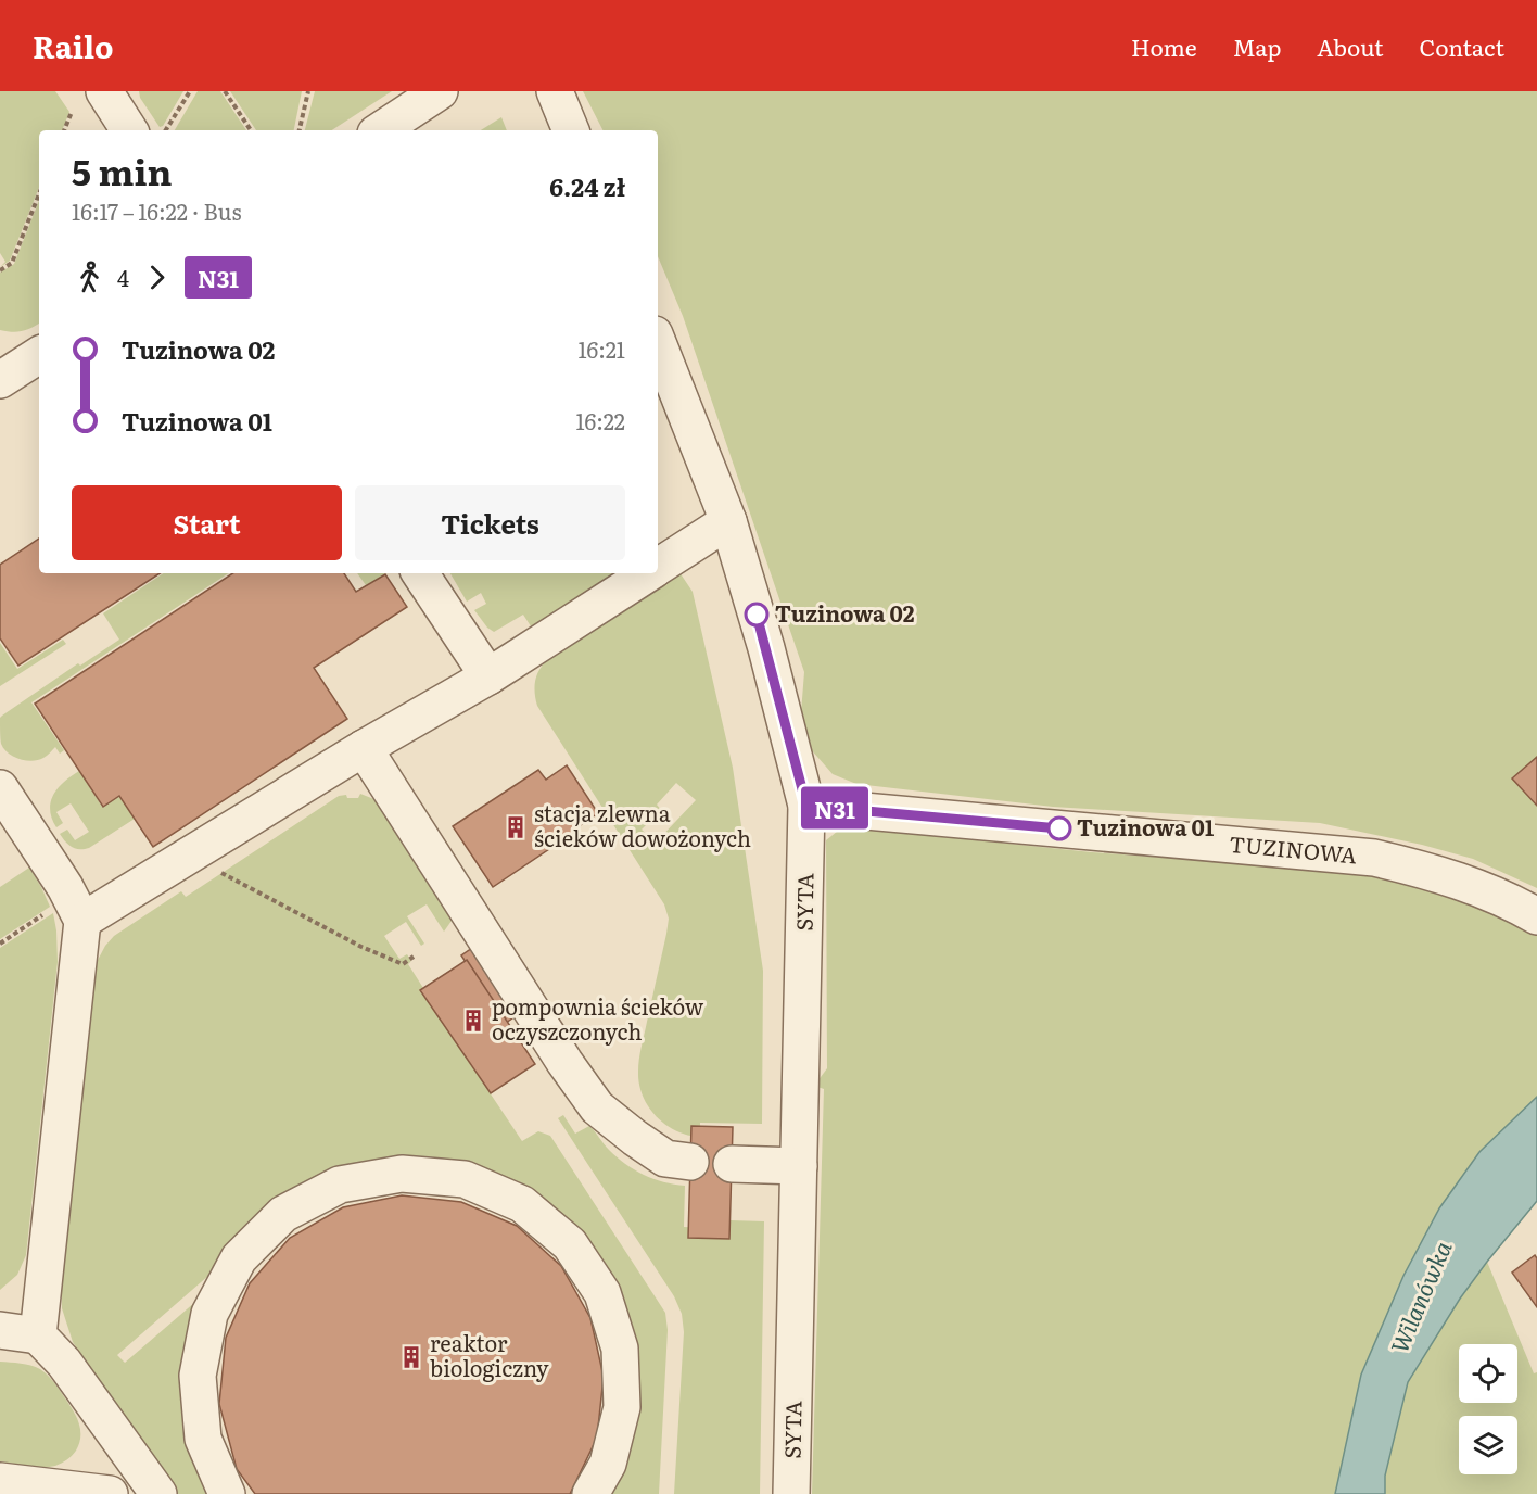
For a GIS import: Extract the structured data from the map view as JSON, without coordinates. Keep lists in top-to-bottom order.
{
  "streets": {
    "street": ["TUZINOWA", "SYTA"]
  },
  "crossings": [
    ["TUZINOWA", "SYTA"]
  ],
  "water": ["Wilanówka"],
  "places": {
    "other": ["Tuzinowa 02", "Tuzinowa 01"],
    "building": ["stacja zlewna ścieków dowożonych", "pompownia ścieków oczyszczonych", "reaktor biologiczny"]
  },
  "lines": ["bus line N31"],
  "page": {
    "header": "Railo",
    "nav": [
      "Home",
      "Map",
      "About",
      "Contact"
    ],
    "on_map": "N31",
    "heading": ["5 min", "16:17 – 16:22 · Bus", "6.24 zł"],
    "legs": ["4", "N31"],
    "list": [
      {
        "name": "Tuzinowa 02",
        "value": "16:21"
      },
      {
        "name": "Tuzinowa 01",
        "value": "16:22"
      }
    ],
    "buttons": ["Start", "Tickets"]
  }
}
